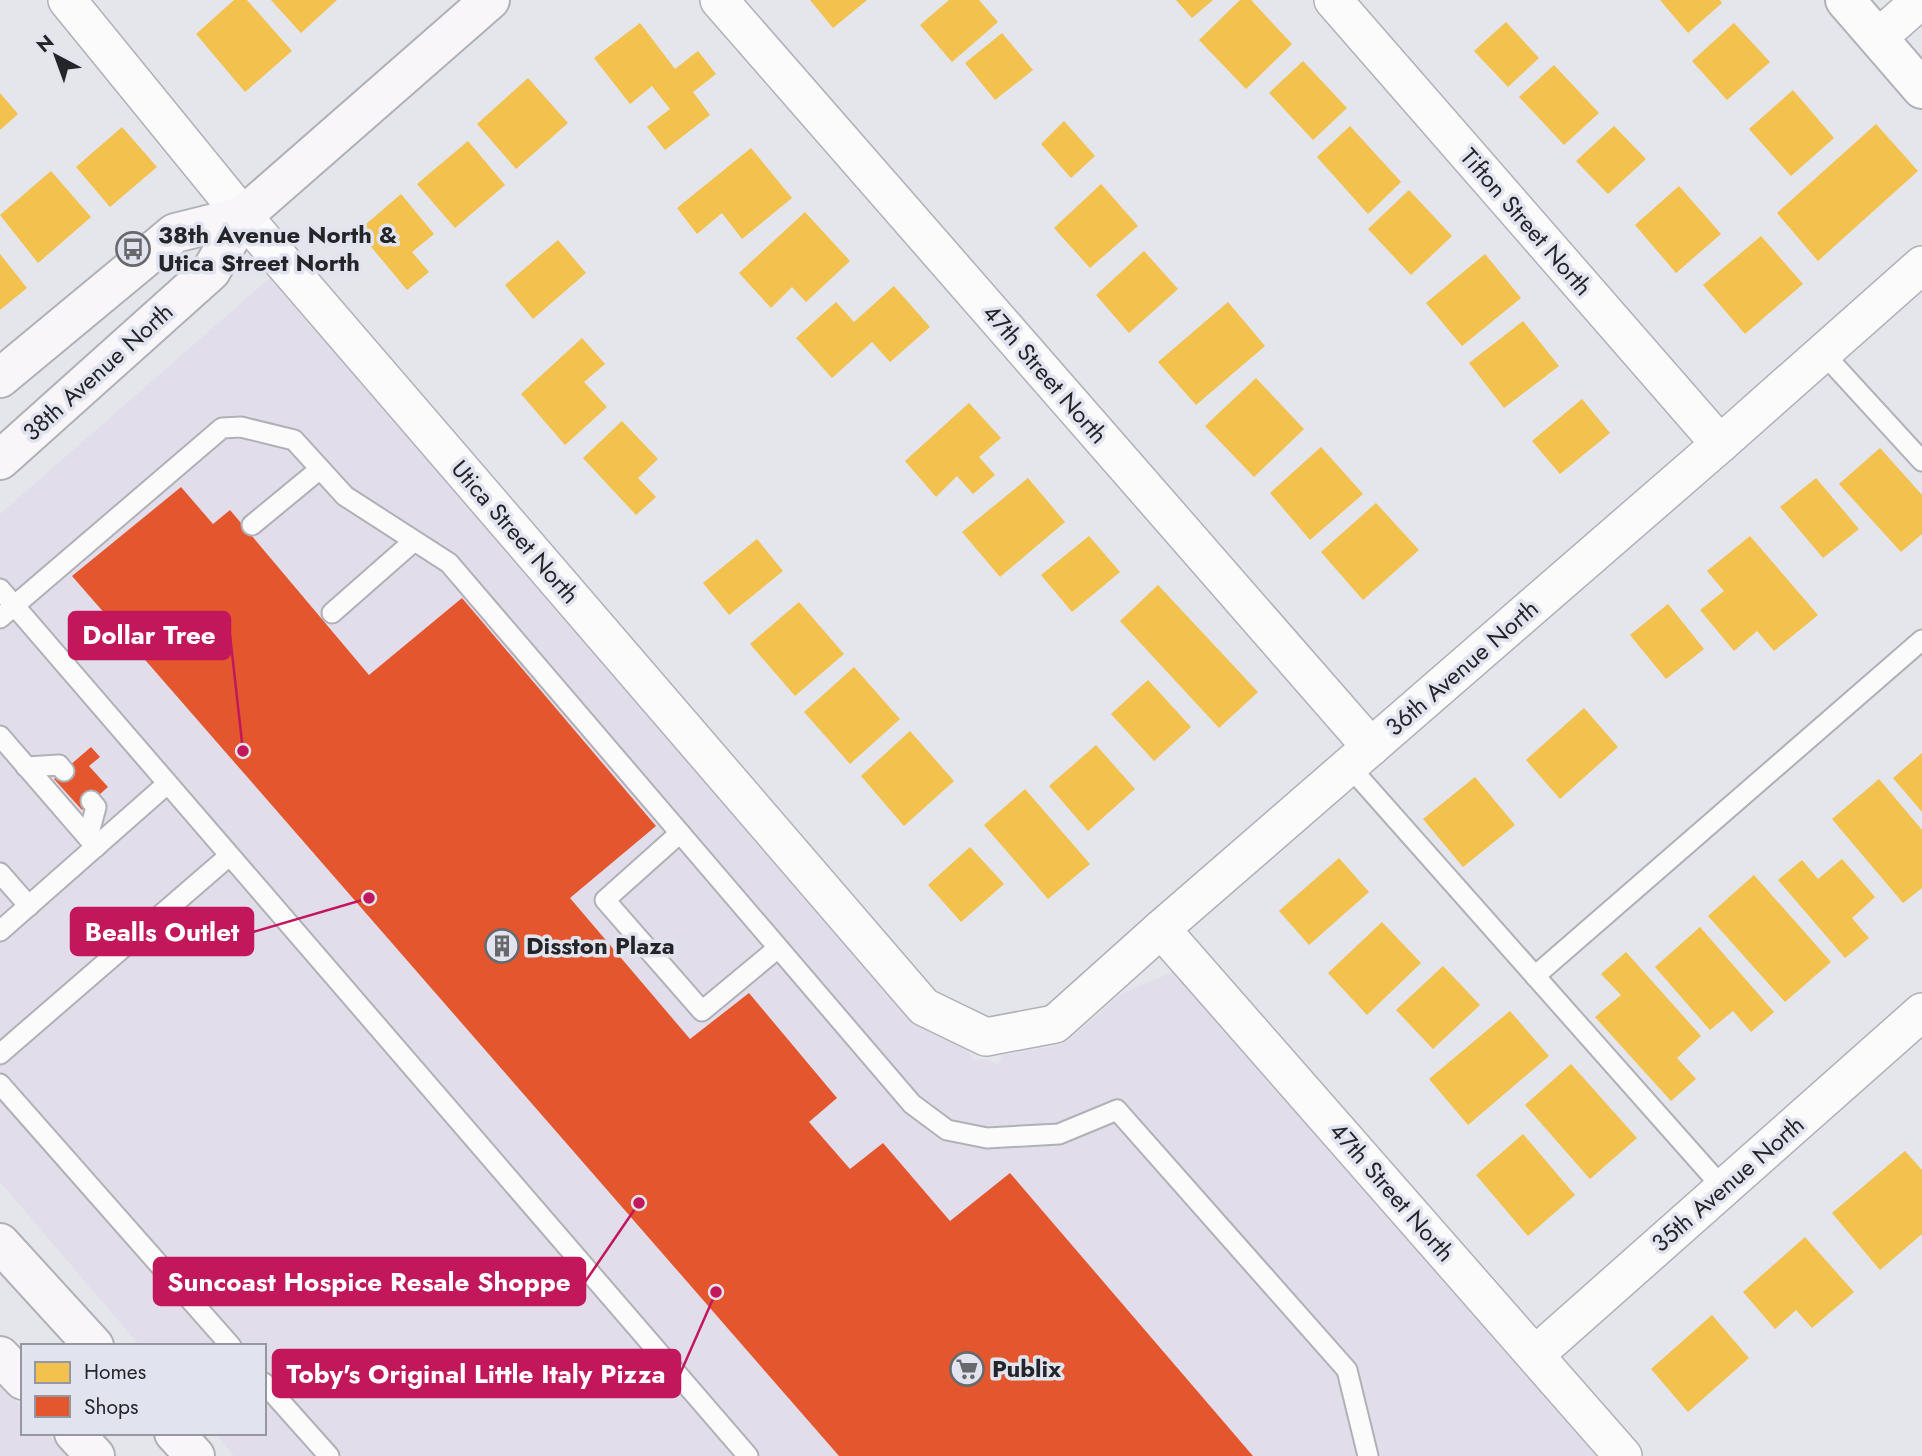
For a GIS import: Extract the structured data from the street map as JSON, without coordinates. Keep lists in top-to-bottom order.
{
  "streets": {
    "main road": ["38th Avenue North"],
    "street": [
      "Tifton Street North",
      "47th Street North",
      "Utica Street North",
      "36th Avenue North",
      "35th Avenue North"
    ]
  },
  "crossings": [
    ["Tifton Street North", "36th Avenue North"],
    ["38th Avenue North", "Utica Street North"],
    ["47th Street North", "36th Avenue North"],
    ["47th Street North", "35th Avenue North"],
    ["Utica Street North", "36th Avenue North"]
  ],
  "places": {
    "bus stop": ["38th Avenue North & Utica Street North"],
    "other": [
      "Dollar Tree",
      "Bealls Outlet",
      "Suncoast Hospice Resale Shoppe",
      "Toby's Original Little Italy Pizza"
    ],
    "building": ["Disston Plaza"],
    "supermarket": ["Publix"]
  },
  "legend": ["Homes", "Shops"],
  "north": "top left"
}
